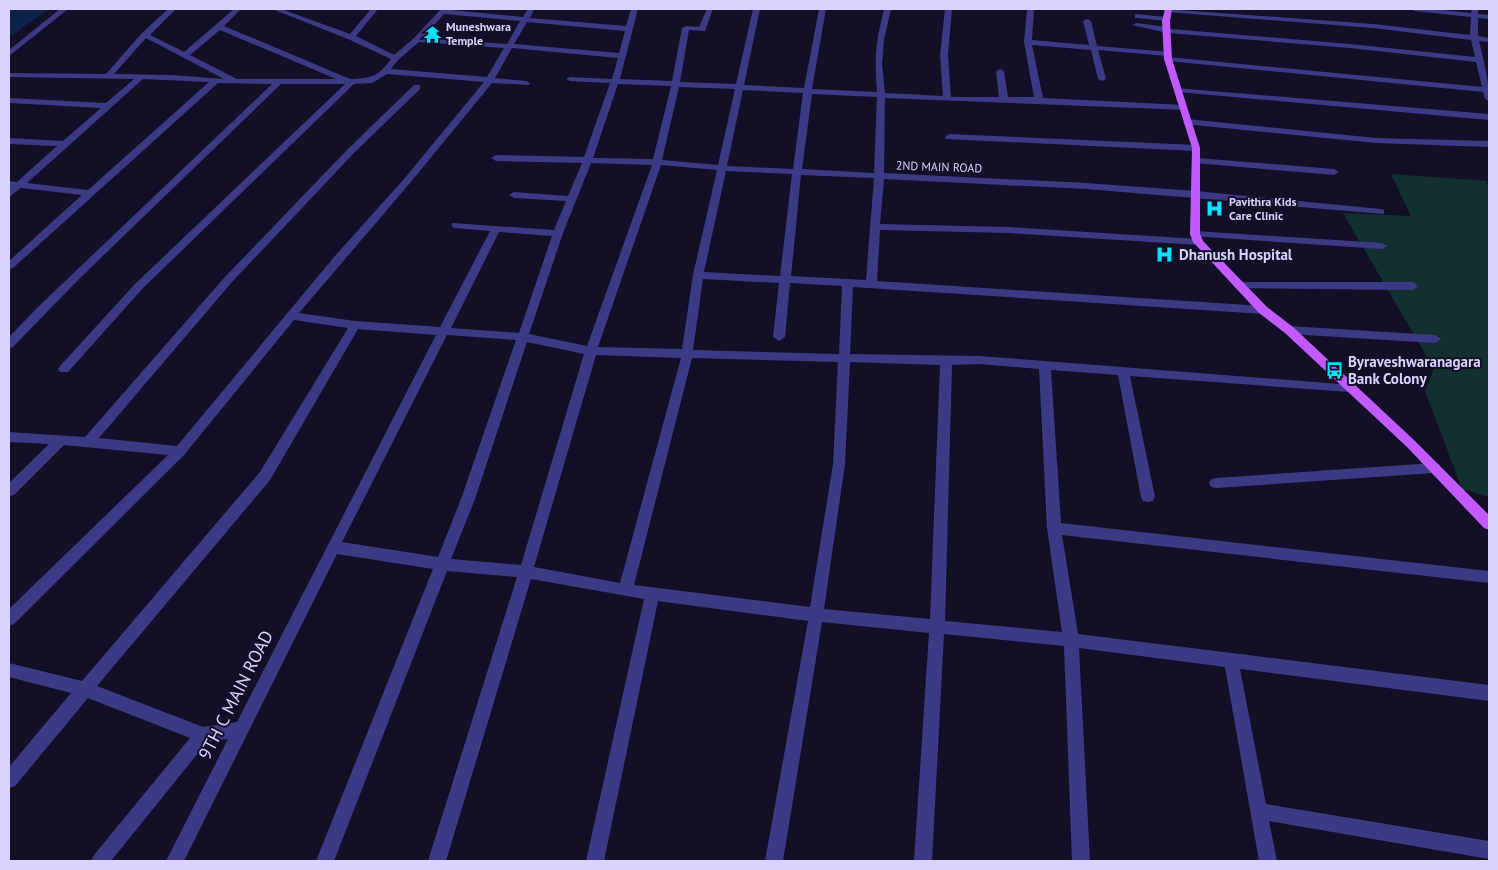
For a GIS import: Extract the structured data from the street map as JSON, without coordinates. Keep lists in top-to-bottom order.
{
  "streets": {
    "street": ["2ND MAIN ROAD", "9TH C MAIN ROAD"]
  },
  "places": {
    "temple": ["Muneshwara Temple"],
    "hospital": ["Pavithra Kids Care Clinic", "Dhanush Hospital"],
    "bus stop": ["Byraveshwaranagara Bank Colony"]
  }
}
